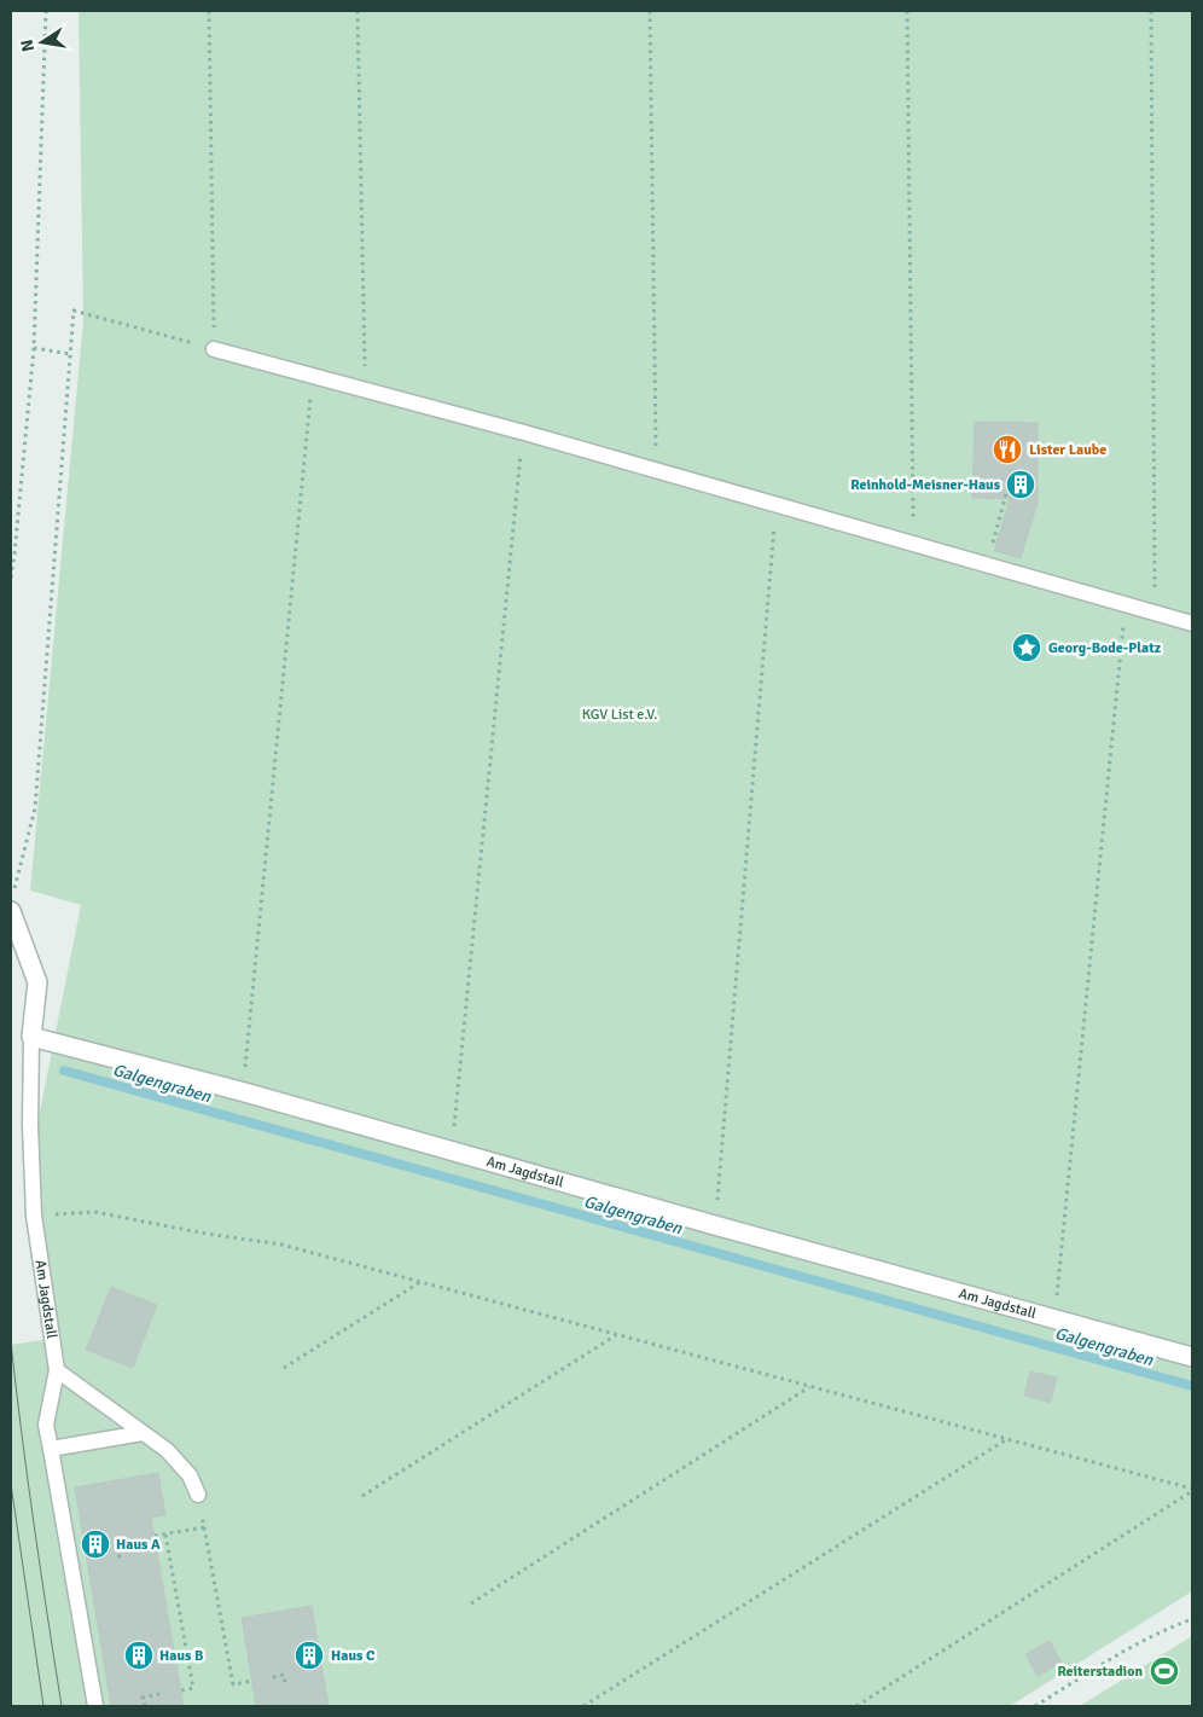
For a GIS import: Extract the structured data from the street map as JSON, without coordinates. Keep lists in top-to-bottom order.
{
  "streets": {
    "street": ["Am Jagdstall"]
  },
  "water": ["Galgengraben"],
  "parks": ["KGV List e.V."],
  "places": {
    "restaurant": ["Lister Laube"],
    "building": [
      "Reinhold-Meisner-Haus",
      "Haus A",
      "Haus B",
      "Haus C"
    ],
    "place": ["Georg-Bode-Platz"],
    "sports": ["Reiterstadion"]
  },
  "north": "left"
}
